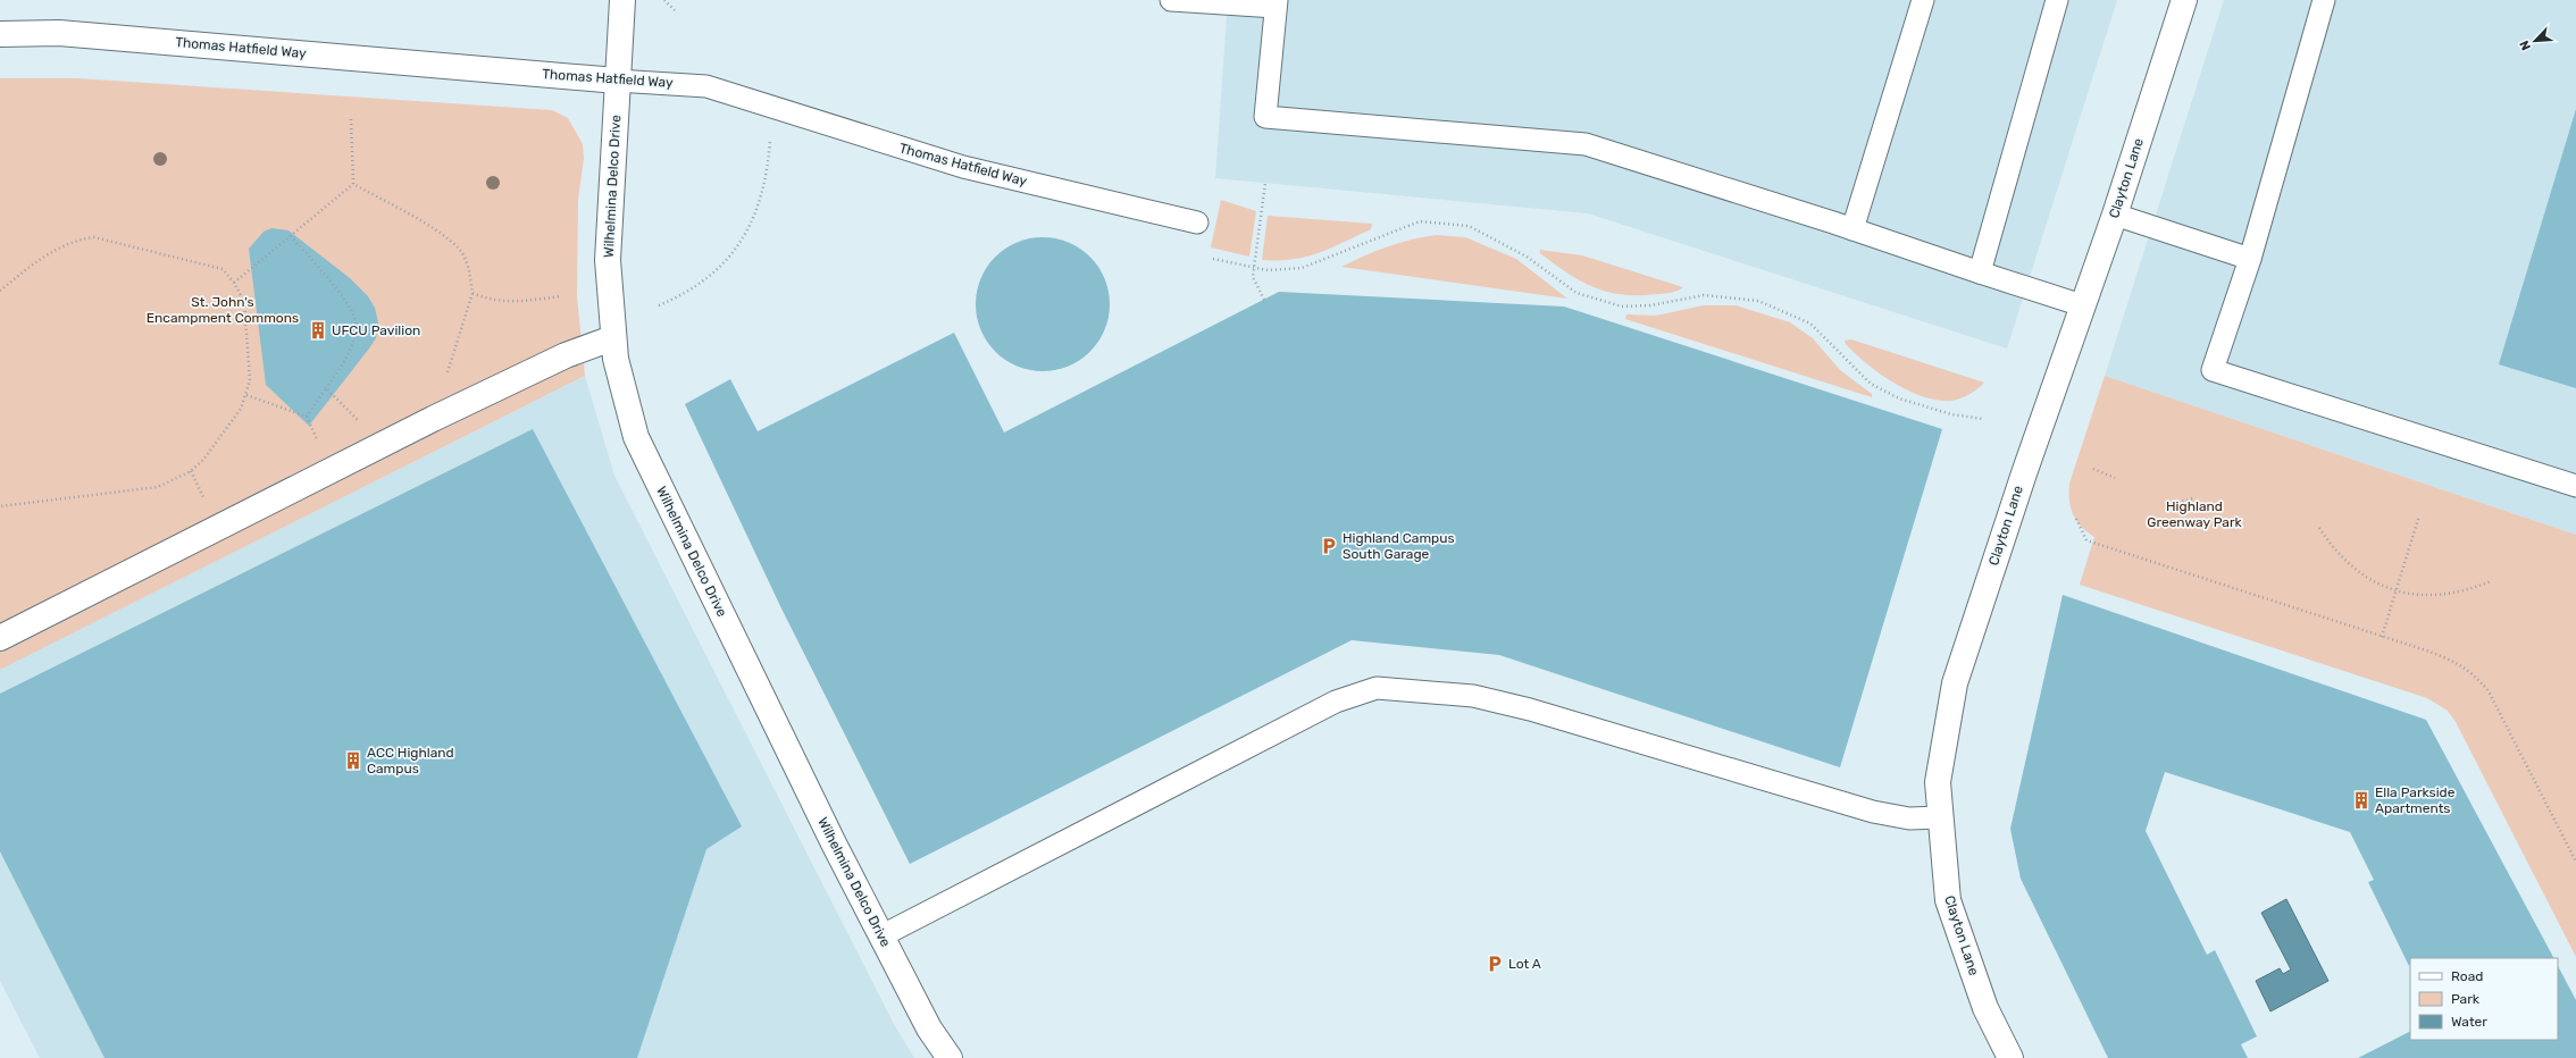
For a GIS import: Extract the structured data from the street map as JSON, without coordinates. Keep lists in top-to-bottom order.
{
  "streets": {
    "street": ["Thomas Hatfield Way", "Clayton Lane", "Wilhelmina Delco Drive"]
  },
  "crossings": [
    ["Thomas Hatfield Way", "Wilhelmina Delco Drive"]
  ],
  "parks": ["St. John's Encampment Commons", "Highland Greenway Park"],
  "places": {
    "building": ["UFCU Pavilion", "ACC Highland Campus", "Ella Parkside Apartments"],
    "parking": ["Highland Campus South Garage", "Lot A"]
  },
  "legend": ["Road", "Park", "Water"],
  "north": "bottom left"
}
